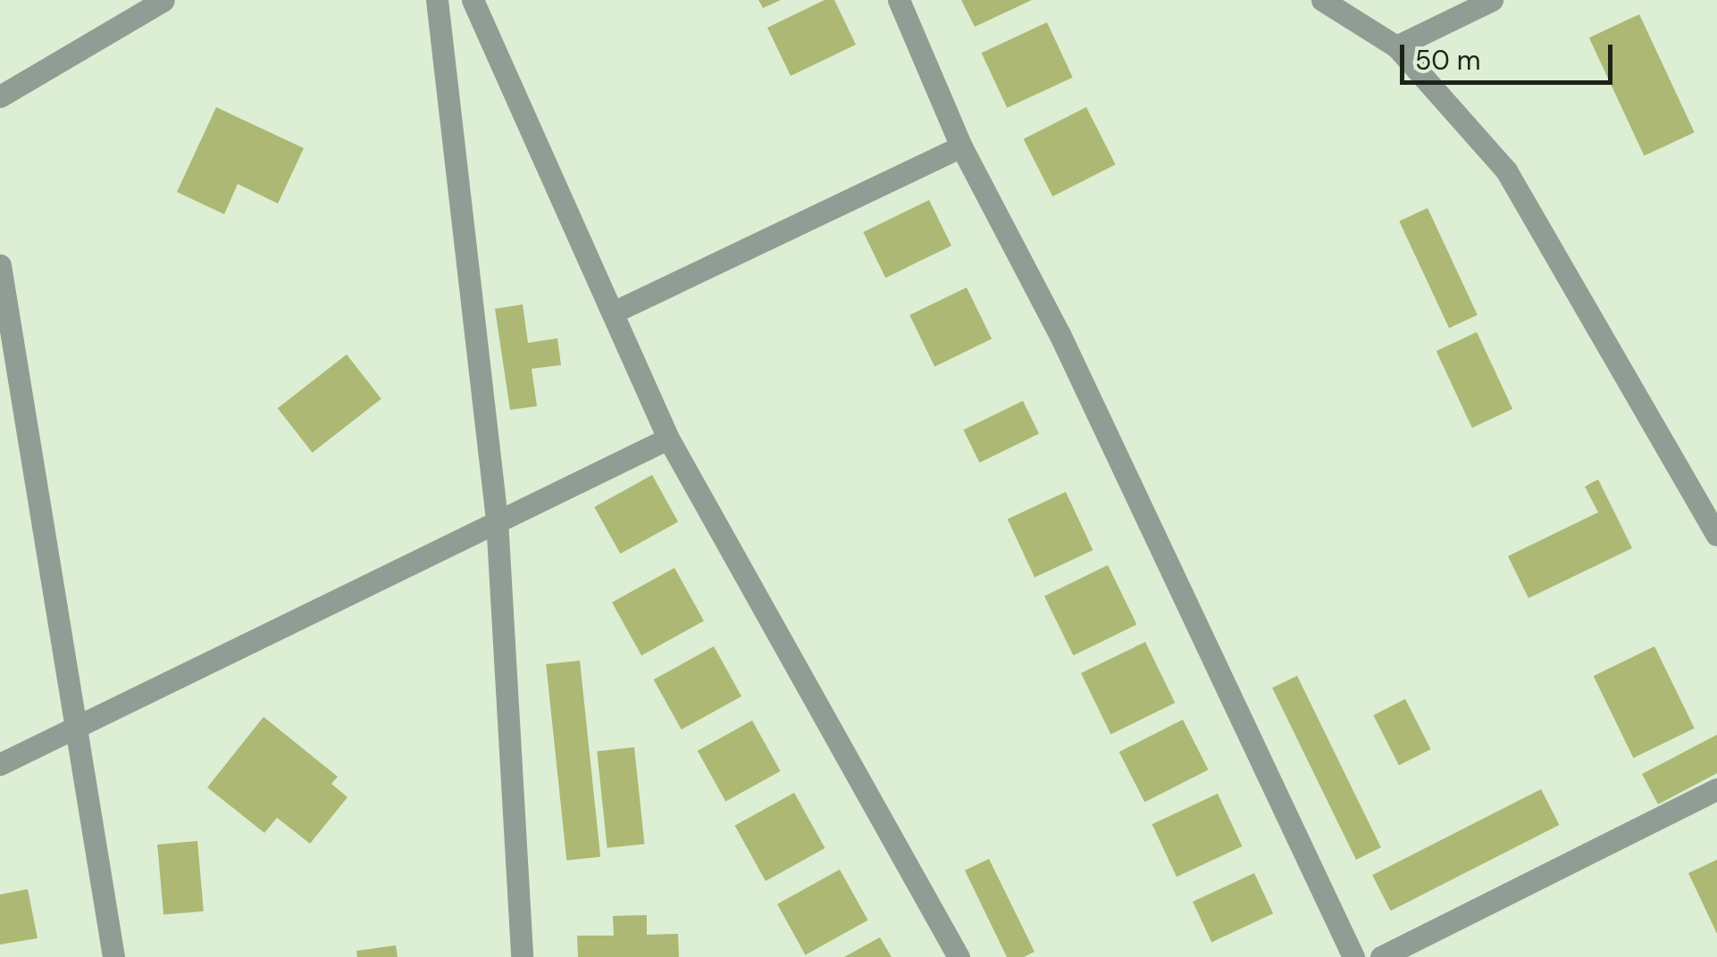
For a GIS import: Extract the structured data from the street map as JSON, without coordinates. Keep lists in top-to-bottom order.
{
  "scale_bar": "50 m"
}
